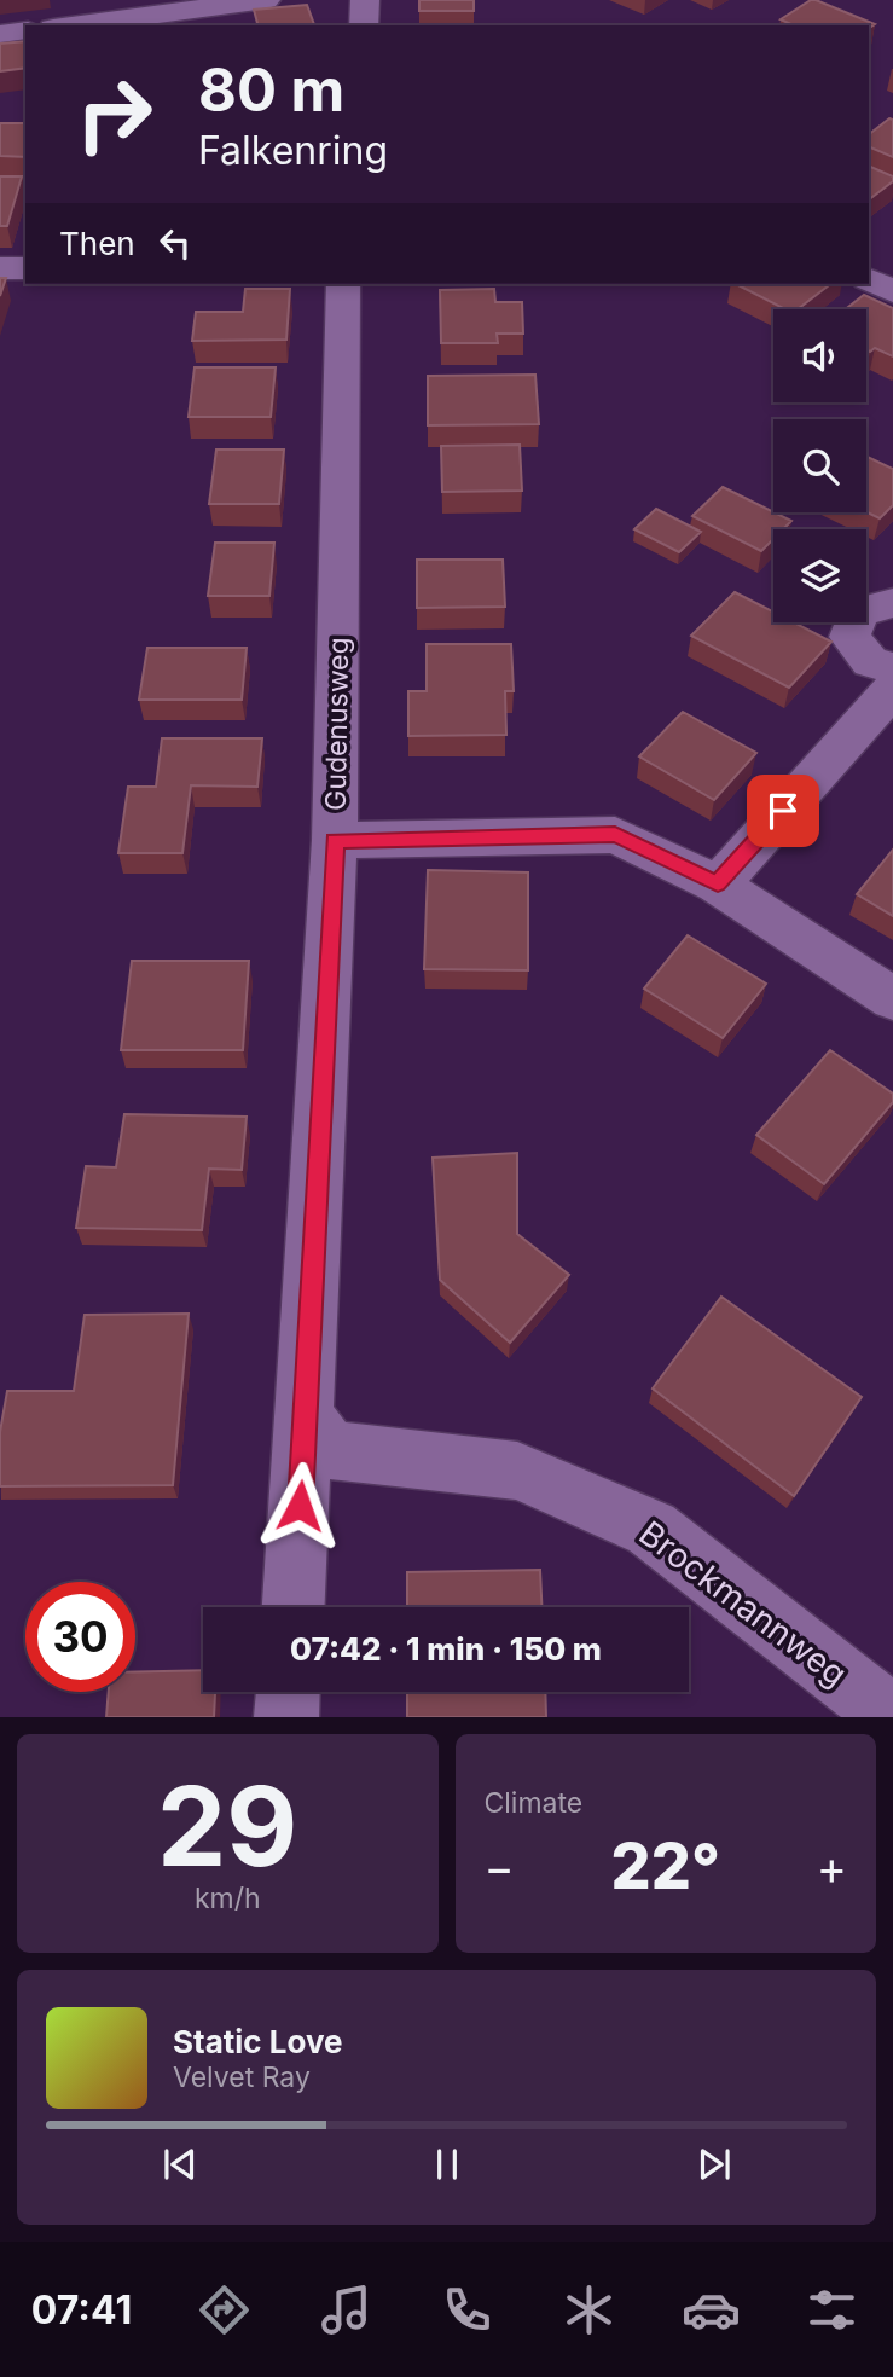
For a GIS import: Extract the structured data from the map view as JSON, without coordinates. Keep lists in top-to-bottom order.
{
  "streets": {
    "street": ["Gudenusweg", "Brockmannweg"]
  },
  "crossings": [
    ["Gudenusweg", "Brockmannweg"]
  ],
  "page": {
    "turn": ["80 m", "Falkenring"],
    "then": "Then",
    "limit": "30",
    "trip": "07:42 · 1 min · 150 m",
    "tile": [
      ["29", "km/h"],
      "Climate"
    ],
    "heat": ["−", "22°", "+"],
    "song": ["Static Love", "Velvet Ray"],
    "tabs": "07:41"
  }
}
